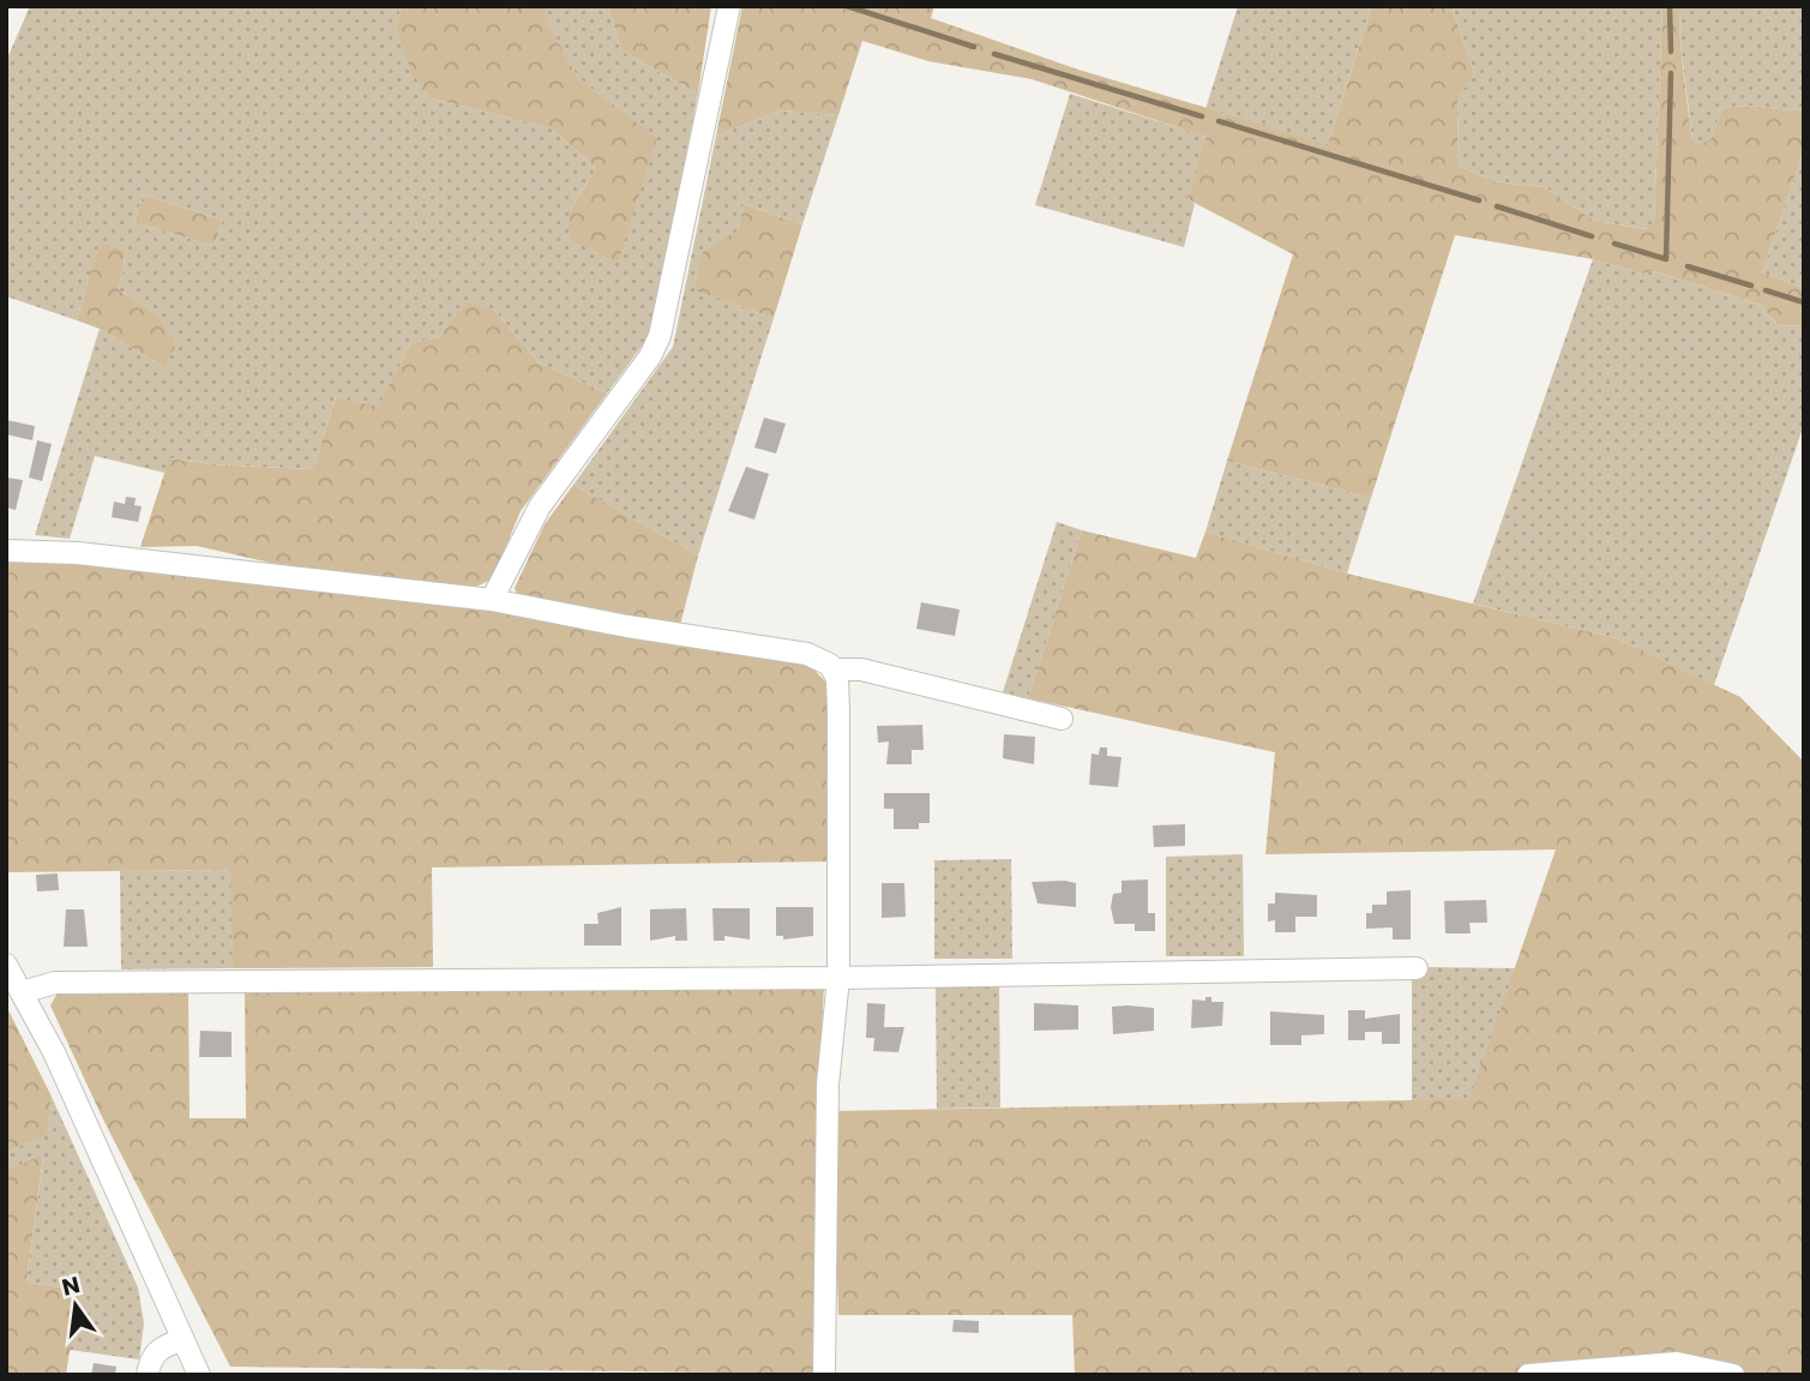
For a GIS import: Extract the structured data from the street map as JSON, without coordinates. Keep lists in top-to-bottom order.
{
  "north": "top"
}
